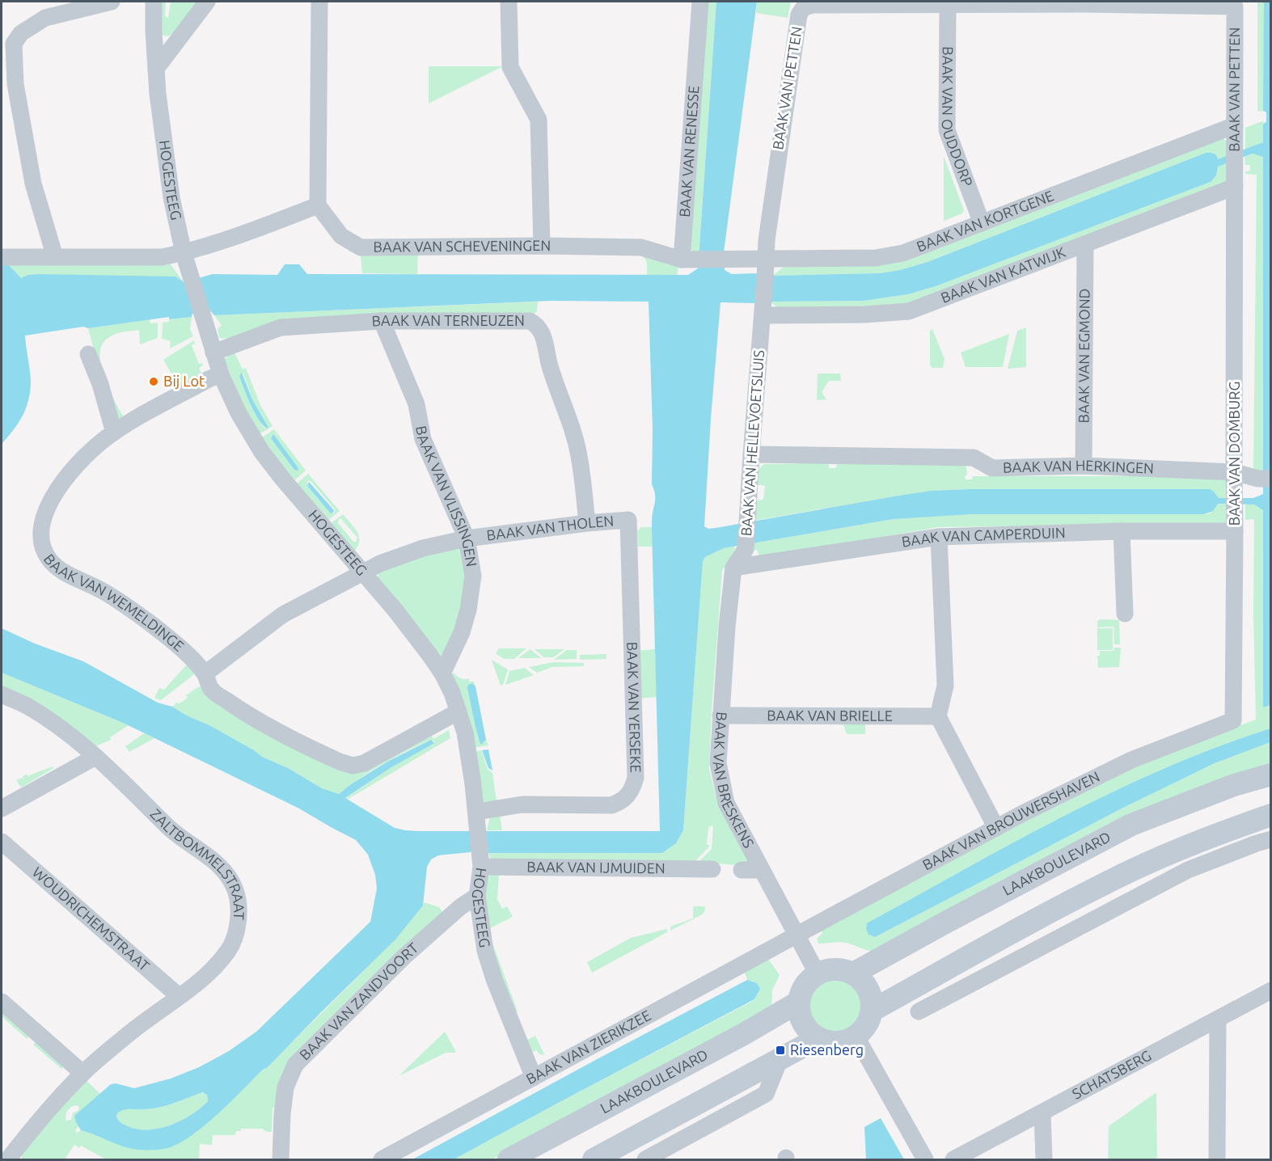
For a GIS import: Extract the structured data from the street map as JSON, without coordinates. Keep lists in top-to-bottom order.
{
  "streets": {
    "main road": ["LAAKBOULEVARD"],
    "street": [
      "BAAK VAN PETTEN",
      "BAAK VAN OUDDORP",
      "BAAK VAN RENESSE",
      "HOGESTEEG",
      "BAAK VAN KORTGENE",
      "BAAK VAN SCHEVENINGEN",
      "BAAK VAN KATWIJK",
      "BAAK VAN TERNEUZEN",
      "BAAK VAN EGMOND",
      "BAAK VAN HELLEVOETSLUIS",
      "BAAK VAN DOMBURG",
      "BAAK VAN HERKINGEN",
      "BAAK VAN VLISSINGEN",
      "BAAK VAN THOLEN",
      "BAAK VAN CAMPERDUIN",
      "BAAK VAN WEMELDINGE",
      "BAAK VAN YERSEKE",
      "BAAK VAN BRIELLE",
      "BAAK VAN BRESKENS",
      "BAAK VAN BROUWERSHAVEN",
      "ZALTBOMMELSTRAAT",
      "BAAK VAN IJMUIDEN",
      "WOUDRICHEMSTRAAT",
      "BAAK VAN ZANDVOORT",
      "BAAK VAN ZIERIKZEE",
      "SCHATSBERG"
    ]
  },
  "crossings": [
    ["BAAK VAN PETTEN", "BAAK VAN OUDDORP"],
    ["BAAK VAN PETTEN", "BAAK VAN KORTGENE"],
    ["BAAK VAN PETTEN", "BAAK VAN KATWIJK"],
    ["BAAK VAN PETTEN", "BAAK VAN HELLEVOETSLUIS"],
    ["BAAK VAN PETTEN", "BAAK VAN DOMBURG"],
    ["BAAK VAN OUDDORP", "BAAK VAN KORTGENE"],
    ["BAAK VAN RENESSE", "BAAK VAN KORTGENE"],
    ["BAAK VAN RENESSE", "BAAK VAN SCHEVENINGEN"],
    ["HOGESTEEG", "BAAK VAN TERNEUZEN"],
    ["HOGESTEEG", "BAAK VAN VLISSINGEN"],
    ["HOGESTEEG", "BAAK VAN THOLEN"],
    ["HOGESTEEG", "BAAK VAN WEMELDINGE"],
    ["HOGESTEEG", "BAAK VAN YERSEKE"],
    ["HOGESTEEG", "BAAK VAN IJMUIDEN"],
    ["HOGESTEEG", "BAAK VAN ZANDVOORT"],
    ["HOGESTEEG", "BAAK VAN ZIERIKZEE"],
    ["BAAK VAN KORTGENE", "BAAK VAN SCHEVENINGEN"],
    ["BAAK VAN KATWIJK", "BAAK VAN EGMOND"],
    ["BAAK VAN KATWIJK", "BAAK VAN HELLEVOETSLUIS"],
    ["BAAK VAN KATWIJK", "BAAK VAN DOMBURG"],
    ["BAAK VAN TERNEUZEN", "BAAK VAN VLISSINGEN"],
    ["BAAK VAN TERNEUZEN", "BAAK VAN THOLEN"],
    ["BAAK VAN EGMOND", "BAAK VAN HERKINGEN"],
    ["BAAK VAN HELLEVOETSLUIS", "BAAK VAN HERKINGEN"],
    ["BAAK VAN HELLEVOETSLUIS", "BAAK VAN CAMPERDUIN"],
    ["BAAK VAN HELLEVOETSLUIS", "BAAK VAN BRESKENS"],
    ["BAAK VAN DOMBURG", "BAAK VAN HERKINGEN"],
    ["BAAK VAN DOMBURG", "BAAK VAN CAMPERDUIN"],
    ["BAAK VAN DOMBURG", "BAAK VAN BROUWERSHAVEN"],
    ["BAAK VAN VLISSINGEN", "BAAK VAN THOLEN"],
    ["BAAK VAN THOLEN", "BAAK VAN WEMELDINGE"],
    ["BAAK VAN THOLEN", "BAAK VAN YERSEKE"],
    ["BAAK VAN CAMPERDUIN", "BAAK VAN BRESKENS"],
    ["BAAK VAN BRIELLE", "BAAK VAN BRESKENS"],
    ["BAAK VAN BRESKENS", "BAAK VAN BROUWERSHAVEN"],
    ["BAAK VAN BRESKENS", "LAAKBOULEVARD"],
    ["BAAK VAN BRESKENS", "BAAK VAN ZIERIKZEE"],
    ["BAAK VAN BROUWERSHAVEN", "BAAK VAN ZIERIKZEE"],
    ["ZALTBOMMELSTRAAT", "WOUDRICHEMSTRAAT"]
  ],
  "places": {
    "other": ["Bij Lot"],
    "transit": ["Riesenberg"]
  }
}
